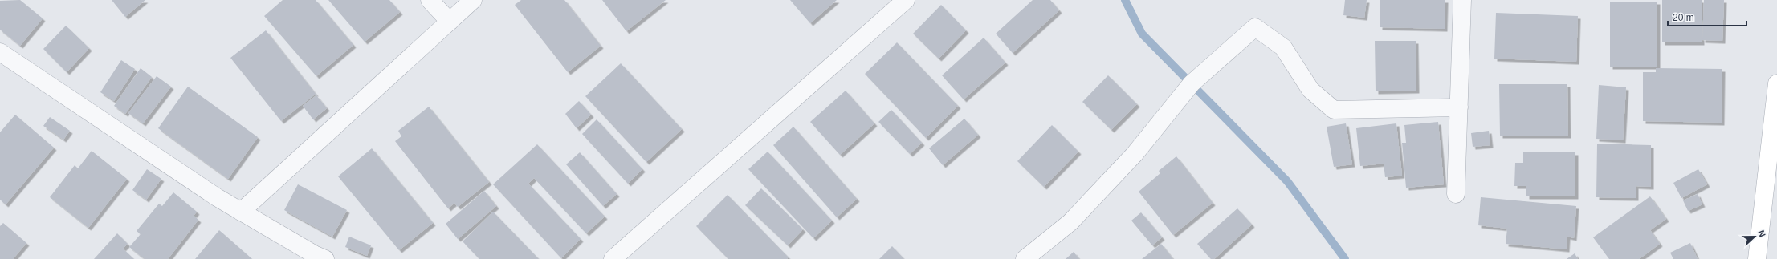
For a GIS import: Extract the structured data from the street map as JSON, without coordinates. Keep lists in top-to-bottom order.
{
  "scale_bar": "20 m",
  "north": "right"
}
